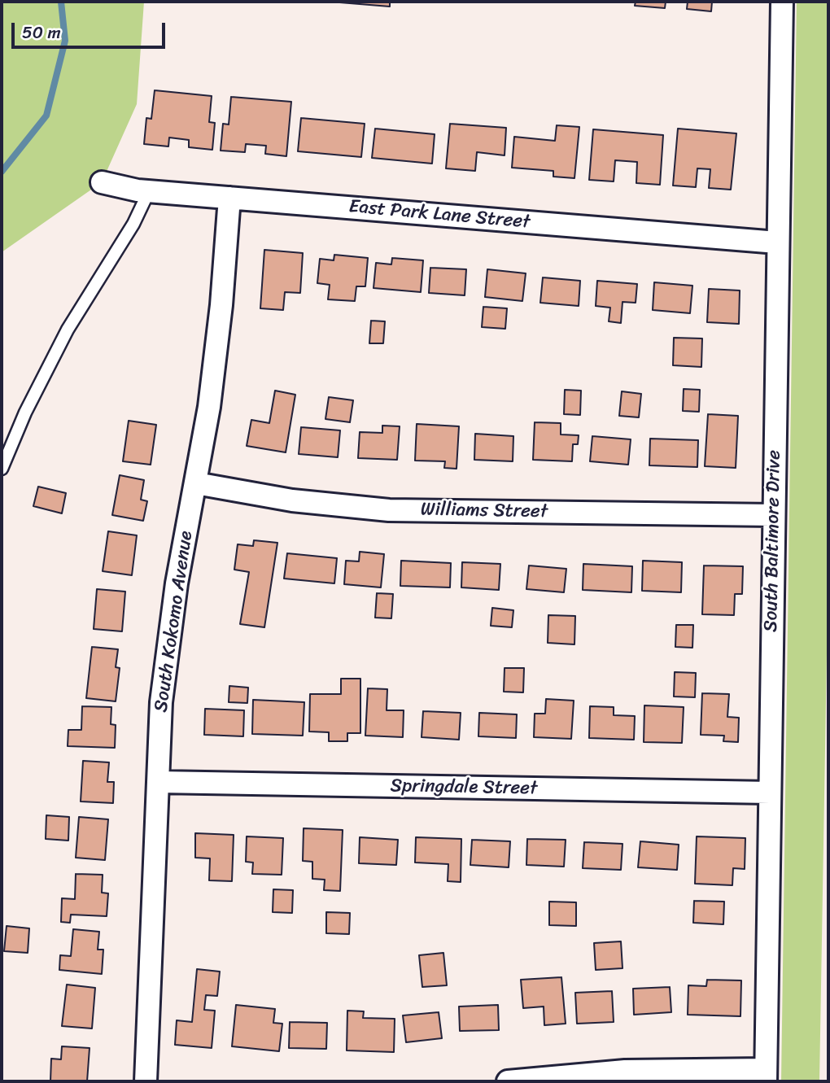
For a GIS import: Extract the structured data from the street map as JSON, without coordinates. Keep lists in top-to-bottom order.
{
  "streets": {
    "street": [
      "East Park Lane Street",
      "Williams Street",
      "South Baltimore Drive",
      "South Kokomo Avenue",
      "Springdale Street"
    ]
  },
  "crossings": [
    ["East Park Lane Street", "South Baltimore Drive"],
    ["East Park Lane Street", "South Kokomo Avenue"],
    ["Williams Street", "South Baltimore Drive"],
    ["Williams Street", "South Kokomo Avenue"],
    ["South Baltimore Drive", "Springdale Street"],
    ["South Kokomo Avenue", "Springdale Street"]
  ],
  "scale_bar": "50 m"
}
